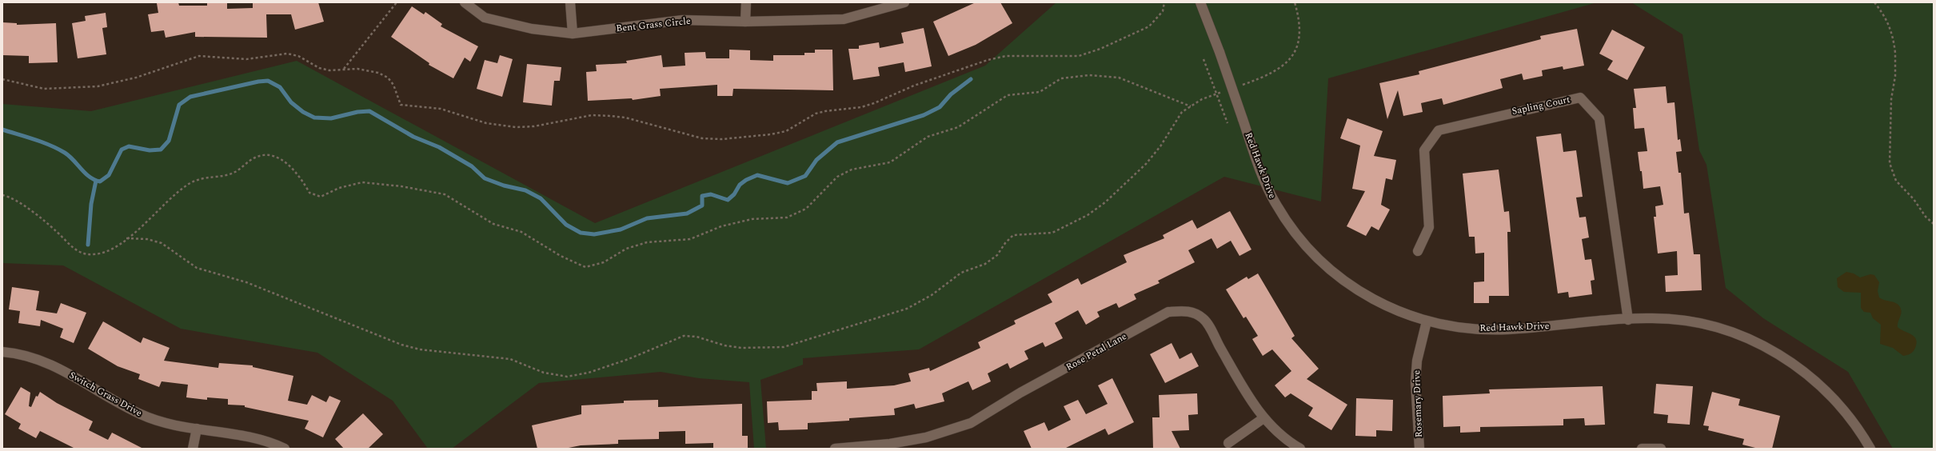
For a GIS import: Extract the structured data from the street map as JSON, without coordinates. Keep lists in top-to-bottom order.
{
  "streets": {
    "street": [
      "Bent Grass Circle",
      "Sapling Court",
      "Red Hawk Drive",
      "Rose Petal Lane",
      "Switch Grass Drive",
      "Rosemary Drive"
    ]
  },
  "crossings": [
    ["Sapling Court", "Red Hawk Drive"],
    ["Red Hawk Drive", "Rosemary Drive"]
  ]
}
